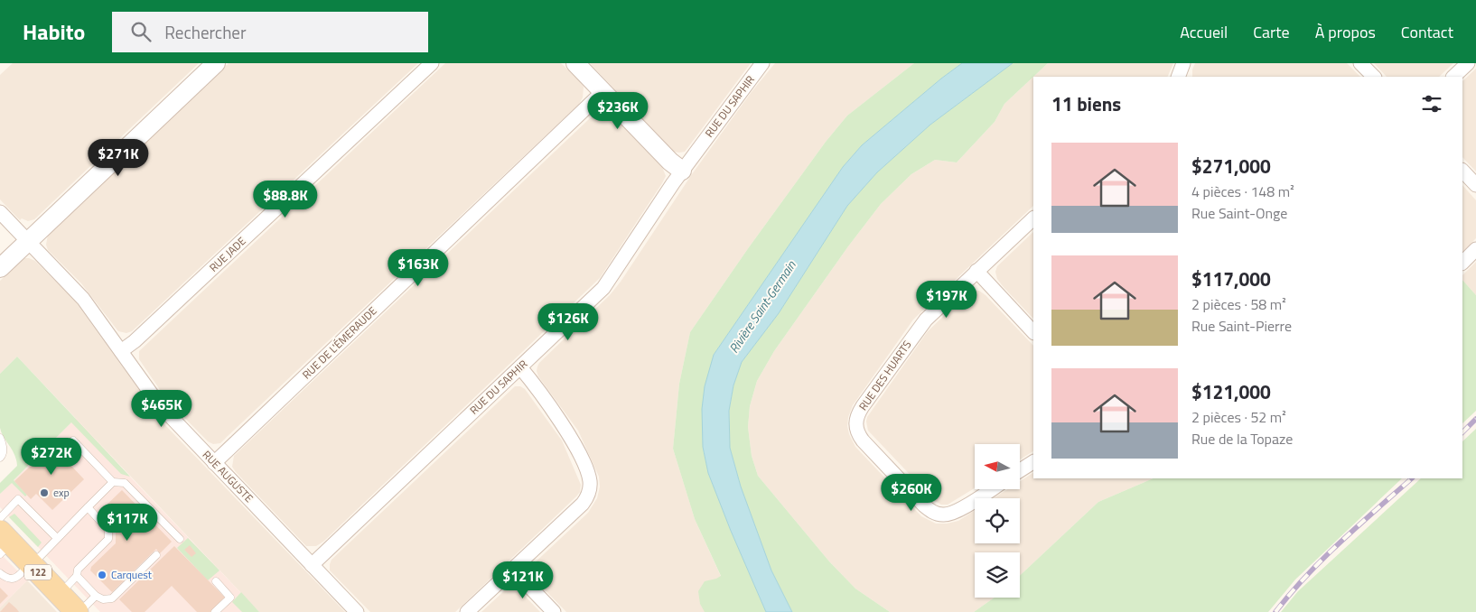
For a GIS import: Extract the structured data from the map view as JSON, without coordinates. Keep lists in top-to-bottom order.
{
  "streets": {
    "main road": ["122"],
    "street": [
      "RUE DU SAPHIR",
      "RUE JADE",
      "RUE DE L'ÉMERAUDE",
      "RUE DES HUARTS",
      "RUE AUGUSTE"
    ]
  },
  "crossings": [
    ["RUE DU SAPHIR", "RUE AUGUSTE"],
    ["RUE JADE", "RUE AUGUSTE"],
    ["RUE DE L'ÉMERAUDE", "RUE AUGUSTE"]
  ],
  "water": ["Rivière Saint-Germain"],
  "places": ["exp", "Carquest"],
  "north": "left",
  "page": {
    "header": "Habito",
    "search": "Rechercher",
    "nav": [
      "Accueil",
      "Carte",
      "À propos",
      "Contact"
    ],
    "heading": "11 biens",
    "price": [
      "$236K",
      "$271K",
      "$88.8K",
      "$163K",
      "$197K",
      "$126K",
      "$465K",
      "$272K",
      "$260K",
      "$117K",
      "$121K"
    ],
    "list": [
      {
        "name": "$271,000",
        "note": "4 pièces · 148 m² · Rue Saint-Onge"
      },
      {
        "name": "$117,000",
        "note": "2 pièces · 58 m² · Rue Saint-Pierre"
      },
      {
        "name": "$121,000",
        "note": "2 pièces · 52 m² · Rue de la Topaze"
      }
    ]
  }
}
